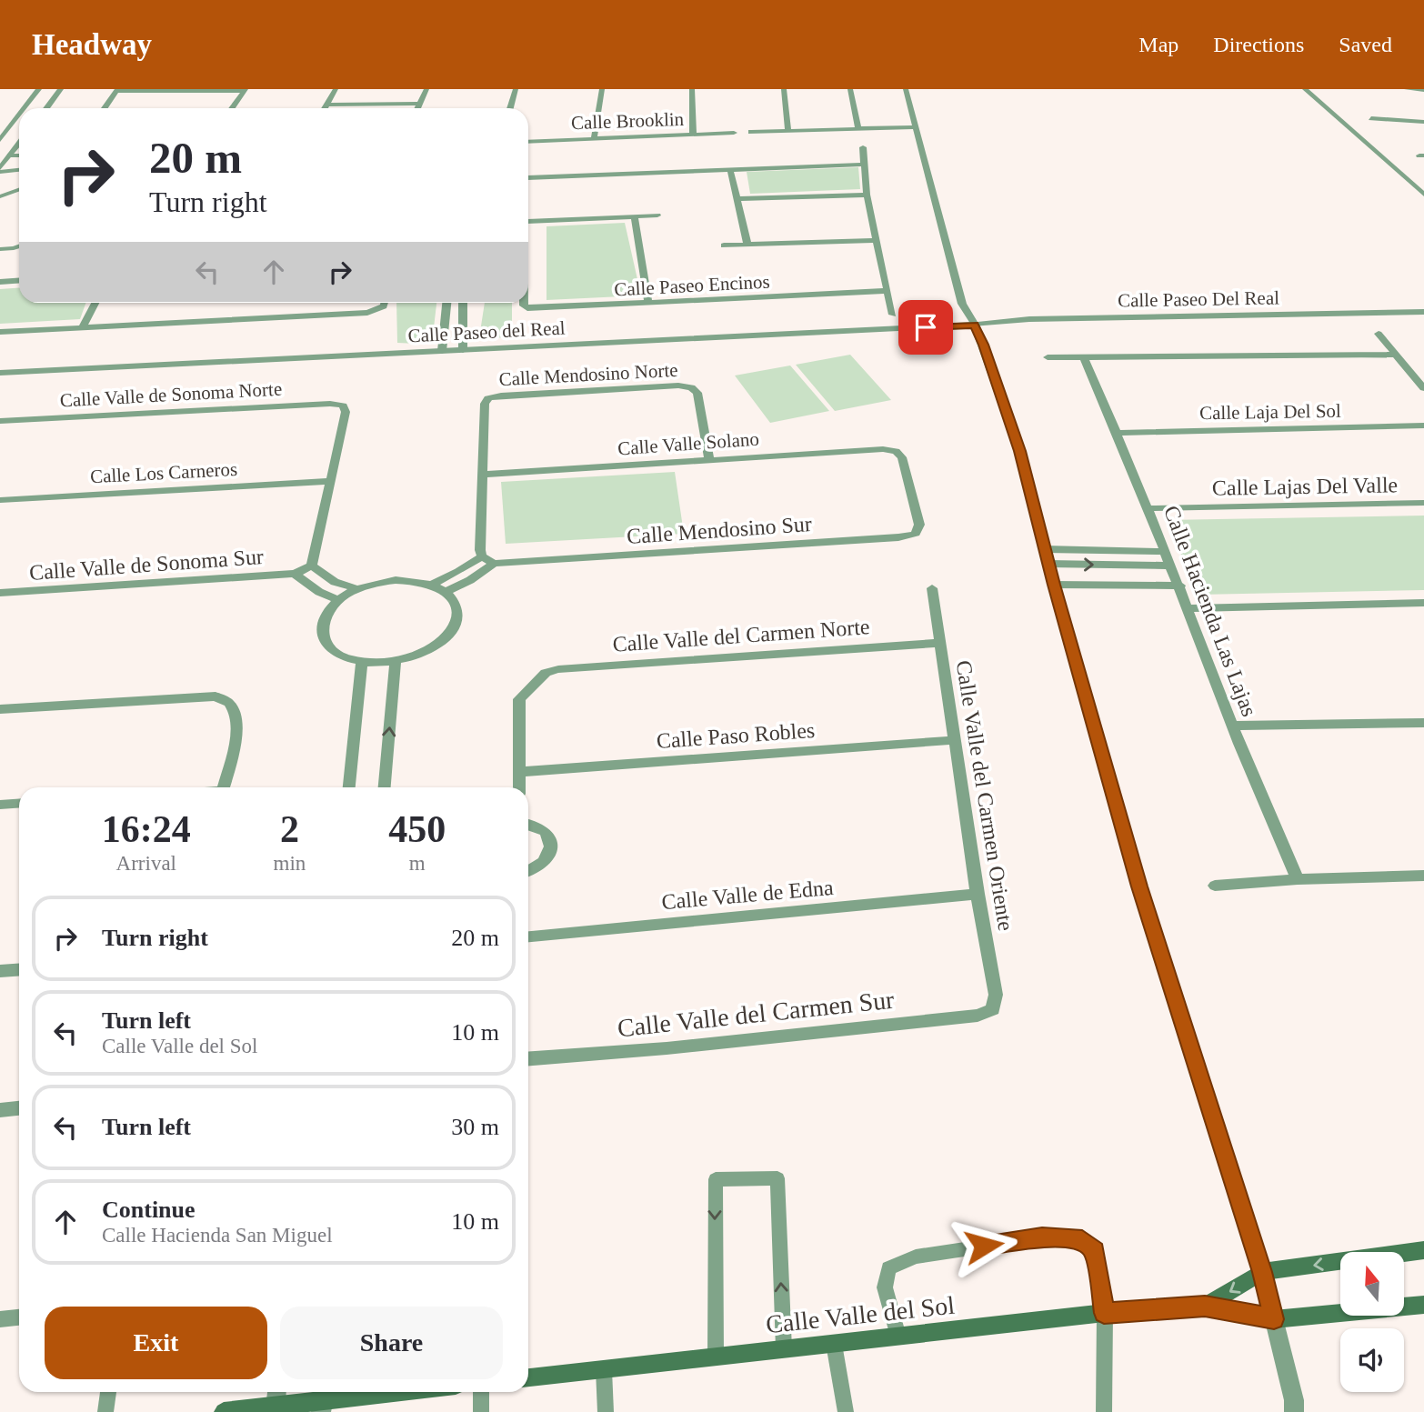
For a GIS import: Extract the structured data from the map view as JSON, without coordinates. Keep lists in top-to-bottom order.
{
  "streets": {
    "main road": ["Calle Valle del Sol"],
    "street": [
      "Calle Brooklin",
      "Calle Paseo Encinos",
      "Calle Paseo Del Real",
      "Calle Paseo del Real",
      "Calle Mendosino Norte",
      "Calle Valle de Sonoma Norte",
      "Calle Laja Del Sol",
      "Calle Valle Solano",
      "Calle Los Carneros",
      "Calle Lajas Del Valle",
      "Calle Mendosino Sur",
      "Calle Valle de Sonoma Sur",
      "Calle Hacienda Las Lajas",
      "Calle Valle del Carmen Norte",
      "Calle Paso Robles",
      "Calle Valle del Carmen Oriente",
      "Calle Valle de Edna",
      "Calle Valle del Carmen Sur"
    ]
  },
  "crossings": [
    ["Calle Paseo Del Real", "Calle Paseo del Real"],
    ["Calle Mendosino Norte", "Calle Valle Solano"],
    ["Calle Valle de Sonoma Norte", "Calle Los Carneros"],
    ["Calle Laja Del Sol", "Calle Hacienda Las Lajas"],
    ["Calle Valle Solano", "Calle Mendosino Sur"],
    ["Calle Lajas Del Valle", "Calle Hacienda Las Lajas"],
    ["Calle Valle del Carmen Norte", "Calle Paso Robles"],
    ["Calle Valle del Carmen Norte", "Calle Valle del Carmen Oriente"],
    ["Calle Paso Robles", "Calle Valle del Carmen Oriente"],
    ["Calle Valle del Carmen Oriente", "Calle Valle de Edna"],
    ["Calle Valle del Carmen Oriente", "Calle Valle del Carmen Sur"]
  ],
  "north": "top",
  "page": {
    "header": "Headway",
    "nav": ["Map", "Directions", "Saved"],
    "turn": ["20 m", "Turn right"],
    "eta": [
      "16:24",
      "Arrival",
      "2",
      "min",
      "450",
      "m"
    ],
    "list": [
      {
        "name": "Turn right",
        "value": "20 m"
      },
      {
        "name": "Turn left",
        "note": "Calle Valle del Sol",
        "value": "10 m"
      },
      {
        "name": "Turn left",
        "value": "30 m"
      },
      {
        "name": "Continue",
        "note": "Calle Hacienda San Miguel",
        "value": "10 m"
      }
    ],
    "buttons": ["Exit", "Share"]
  }
}
